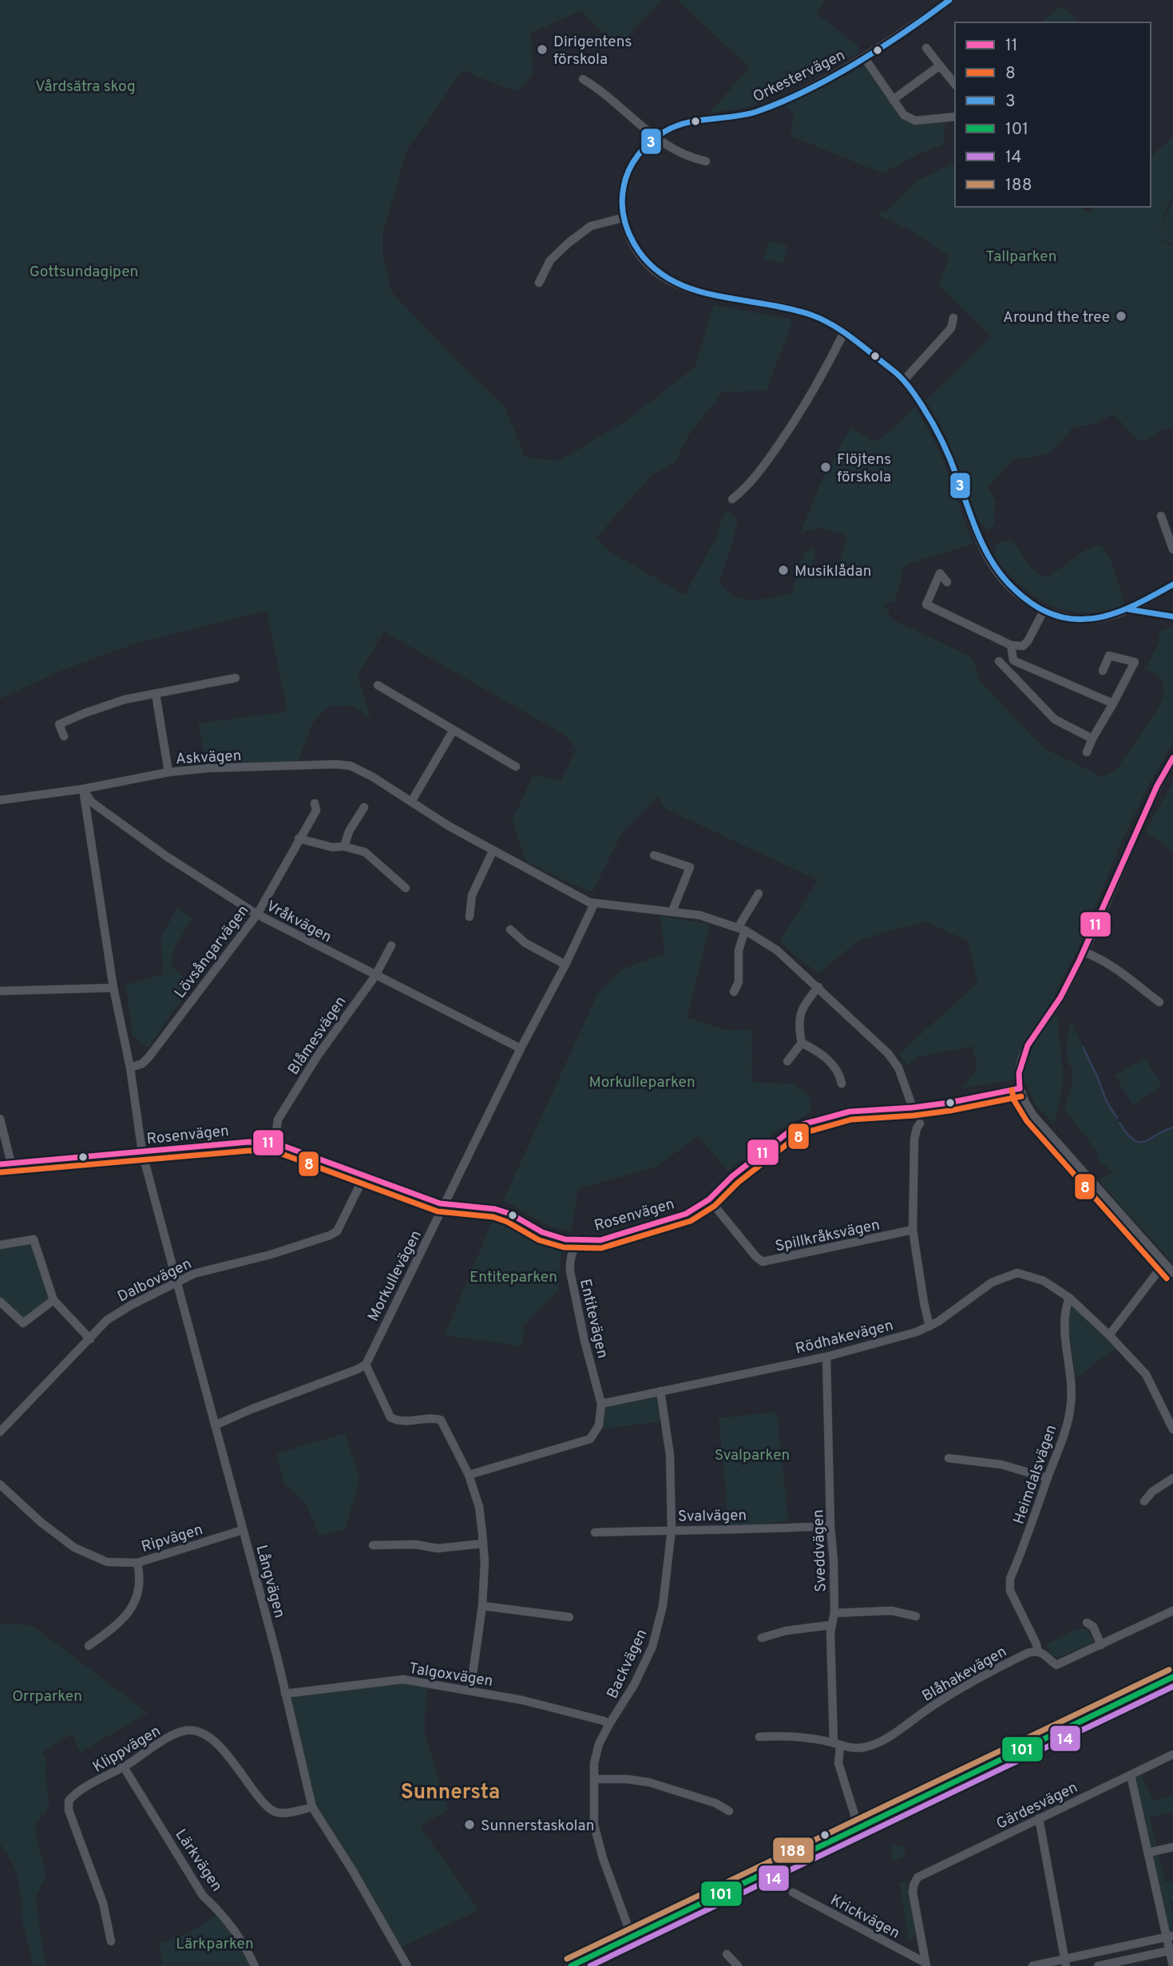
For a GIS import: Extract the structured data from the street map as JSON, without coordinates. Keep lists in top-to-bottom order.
{
  "streets": {
    "street": [
      "Orkestervägen",
      "Askvägen",
      "Vråkvägen",
      "Lövsångarvägen",
      "Blåmesvägen",
      "Rosenvägen",
      "Spillkråksvägen",
      "Morkullevägen",
      "Dalbovägen",
      "Entitevägen",
      "Rödhakevägen",
      "Heimdalsvägen",
      "Svalvägen",
      "Ripvägen",
      "Sveddvägen",
      "Långvägen",
      "Backvägen",
      "Blåhakevägen",
      "Talgoxvägen",
      "Klippvägen",
      "Gärdesvägen",
      "Lärkvägen",
      "Krickvägen"
    ]
  },
  "crossings": [
    ["Askvägen", "Vråkvägen"],
    ["Askvägen", "Morkullevägen"],
    ["Askvägen", "Långvägen"],
    ["Vråkvägen", "Lövsångarvägen"],
    ["Vråkvägen", "Blåmesvägen"],
    ["Vråkvägen", "Morkullevägen"],
    ["Vråkvägen", "Långvägen"],
    ["Lövsångarvägen", "Långvägen"],
    ["Blåmesvägen", "Rosenvägen"],
    ["Rosenvägen", "Spillkråksvägen"],
    ["Rosenvägen", "Morkullevägen"],
    ["Rosenvägen", "Dalbovägen"],
    ["Rosenvägen", "Entitevägen"],
    ["Rosenvägen", "Långvägen"],
    ["Dalbovägen", "Långvägen"],
    ["Entitevägen", "Rödhakevägen"],
    ["Rödhakevägen", "Heimdalsvägen"],
    ["Rödhakevägen", "Sveddvägen"],
    ["Rödhakevägen", "Backvägen"],
    ["Heimdalsvägen", "Blåhakevägen"],
    ["Svalvägen", "Sveddvägen"],
    ["Svalvägen", "Backvägen"],
    ["Ripvägen", "Långvägen"],
    ["Sveddvägen", "Blåhakevägen"],
    ["Långvägen", "Talgoxvägen"],
    ["Långvägen", "Klippvägen"],
    ["Backvägen", "Talgoxvägen"],
    ["Klippvägen", "Lärkvägen"],
    ["Gärdesvägen", "Krickvägen"]
  ],
  "districts": ["Sunnersta"],
  "parks": [
    "Vårdsätra skog",
    "Tallparken",
    "Gottsundagipen",
    "Morkulleparken",
    "Entiteparken",
    "Svalparken",
    "Orrparken",
    "Lärkparken"
  ],
  "places": [
    "Dirigentens förskola",
    "Around the tree",
    "Flöjtens förskola",
    "Musiklådan",
    "Sunnerstaskolan"
  ],
  "lines": [
    "transit line 3",
    "transit line 11",
    "transit line 8",
    "transit line 188",
    "transit line 101",
    "transit line 14"
  ],
  "legend": [
    "11",
    "8",
    "3",
    "101",
    "14",
    "188"
  ]
}
